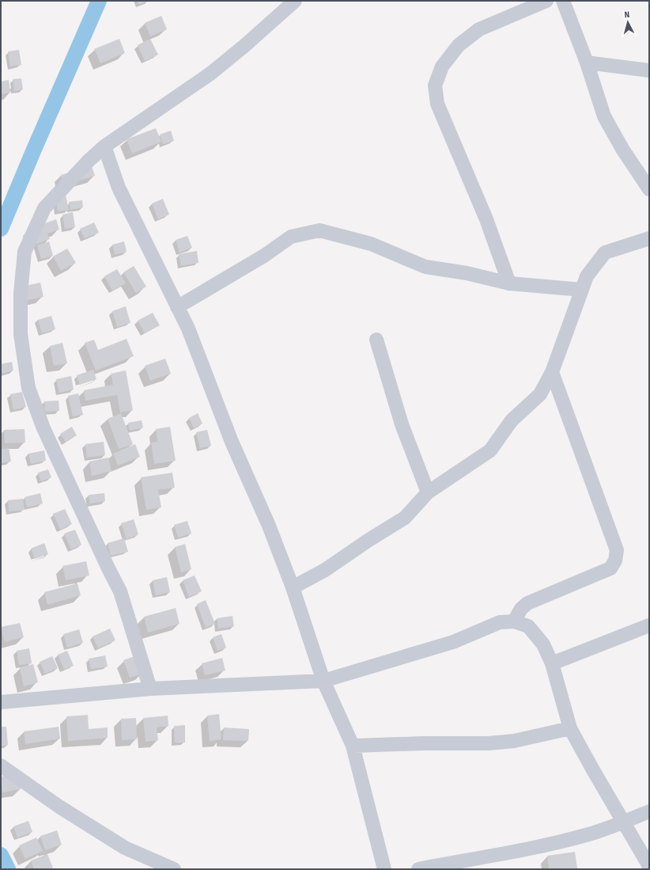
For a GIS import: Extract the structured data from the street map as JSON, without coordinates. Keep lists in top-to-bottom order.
{
  "north": "top"
}
